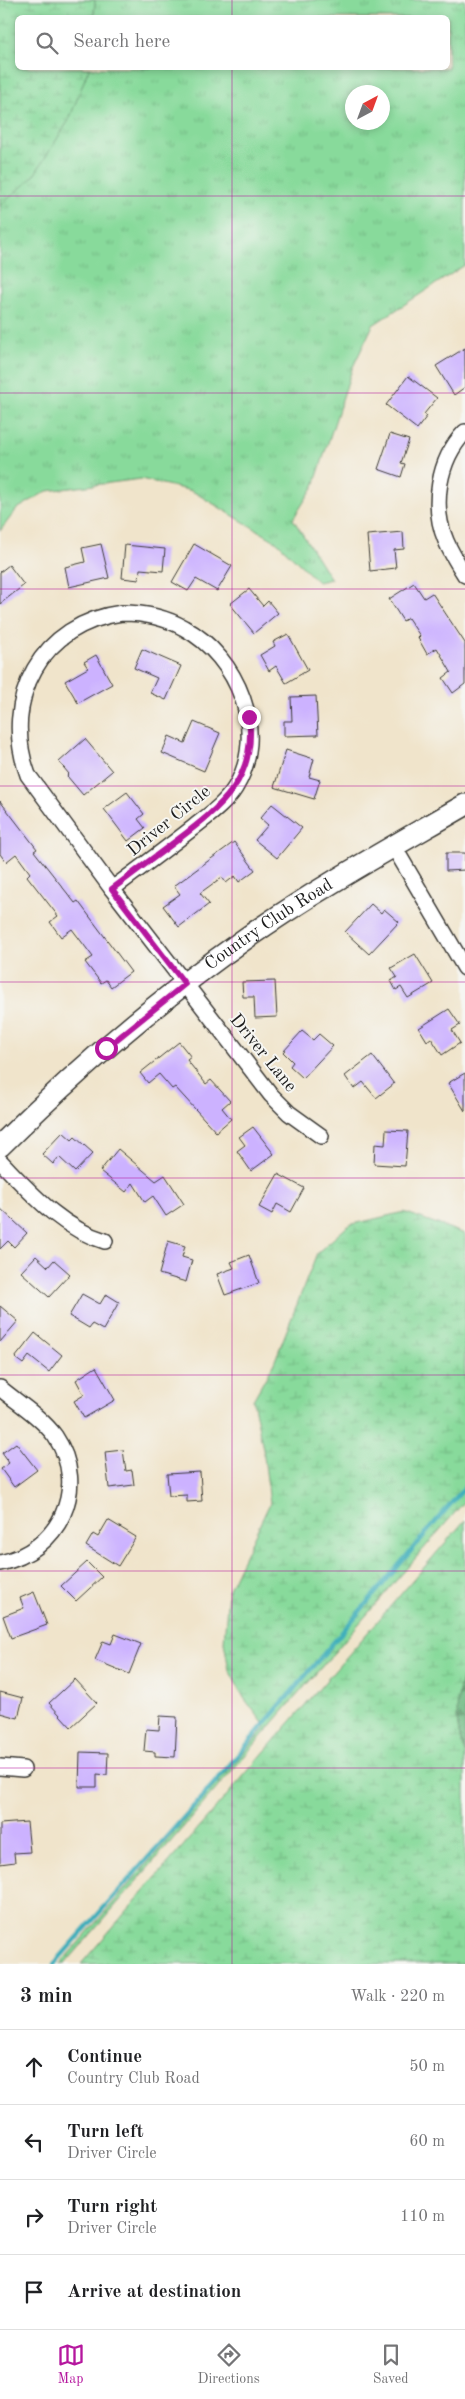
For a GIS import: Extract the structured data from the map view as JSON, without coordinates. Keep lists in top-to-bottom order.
{
  "streets": {
    "street": ["Driver Circle", "Country Club Road", "Driver Lane"]
  },
  "crossings": [
    ["Driver Circle", "Country Club Road"],
    ["Driver Circle", "Driver Lane"],
    ["Country Club Road", "Driver Lane"]
  ],
  "north": "top right",
  "page": {
    "search": "Search here",
    "heading": ["3 min", "Walk · 220 m"],
    "list": [
      ["Continue", "Country Club Road", "50 m"],
      ["Turn left", "Driver Circle", "60 m"],
      ["Turn right", "Driver Circle", "110 m"],
      "Arrive at destination"
    ],
    "nav": ["Map", "Directions", "Saved"]
  }
}
